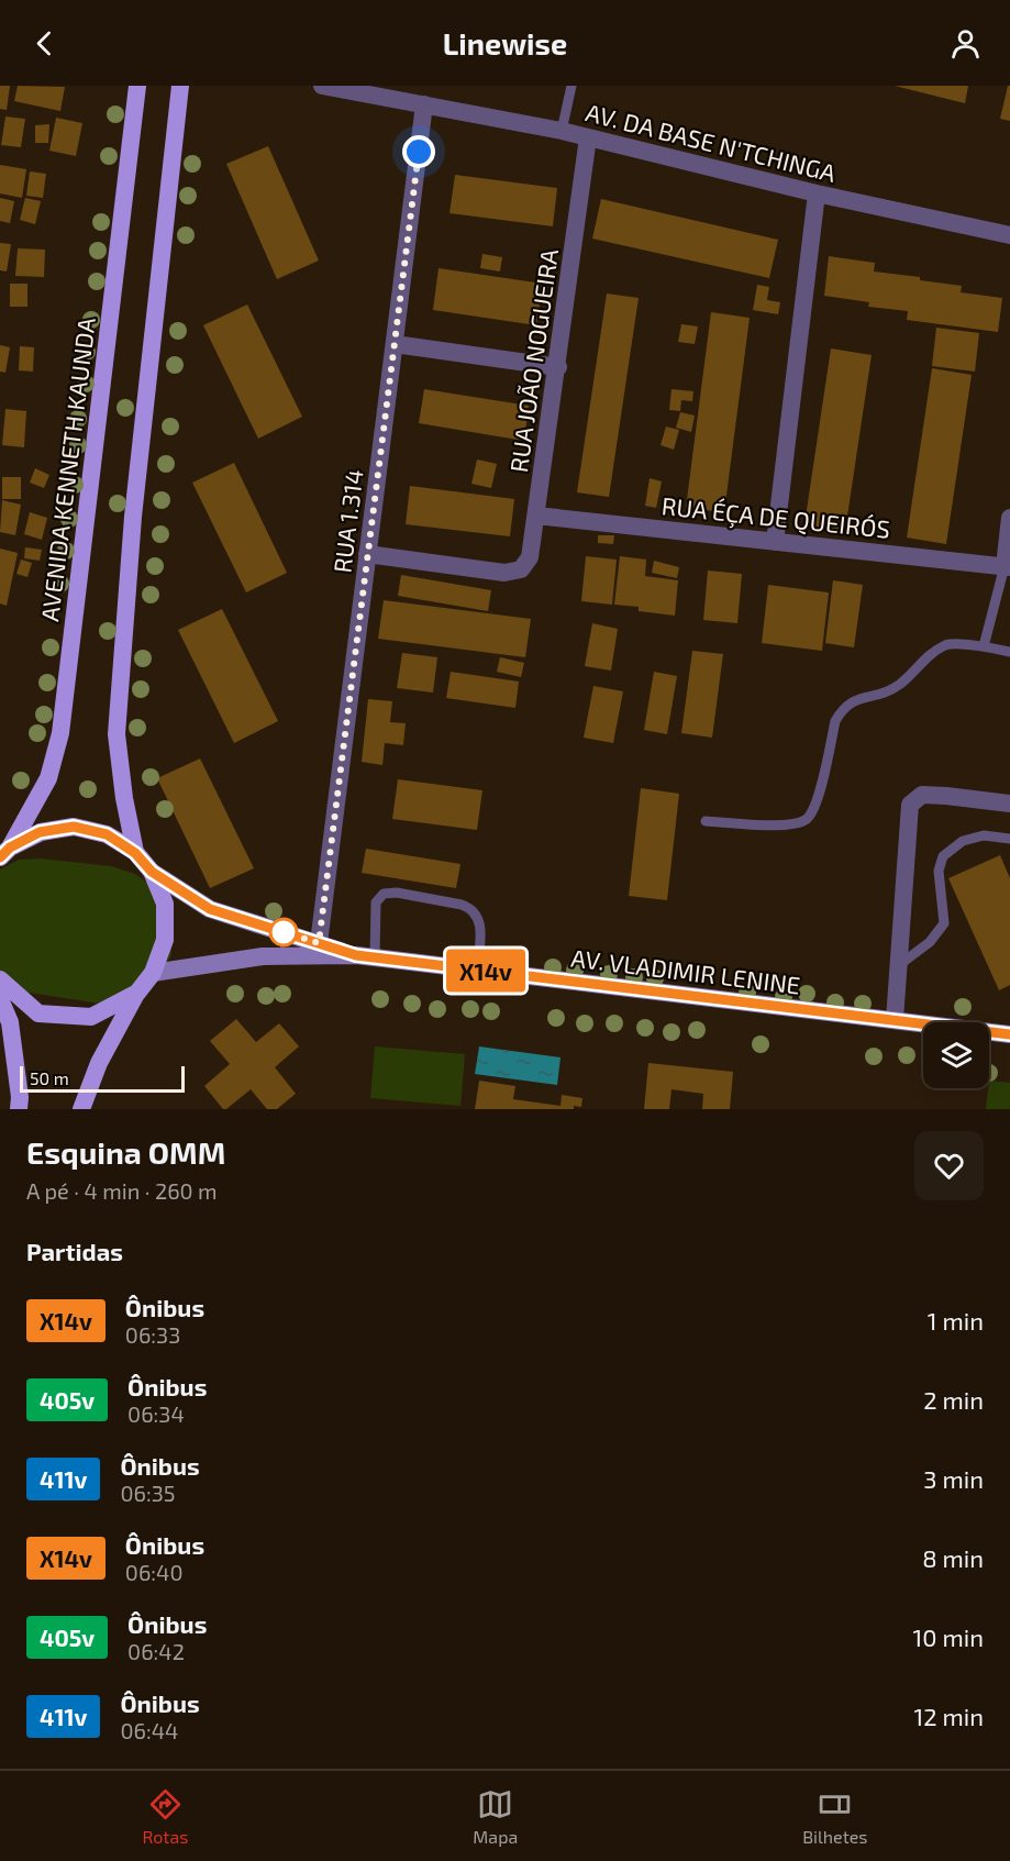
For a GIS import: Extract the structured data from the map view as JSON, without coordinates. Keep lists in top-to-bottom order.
{
  "streets": {
    "main road": ["AVENIDA KENNETH KAUNDA", "AV. VLADIMIR LENINE"],
    "street": [
      "AV. DA BASE N'TCHINGA",
      "RUA JOÃO NOGUEIRA",
      "RUA ÉÇA DE QUEIRÓS",
      "RUA 1.314"
    ]
  },
  "crossings": [
    ["AV. DA BASE N'TCHINGA", "RUA JOÃO NOGUEIRA"],
    ["AV. DA BASE N'TCHINGA", "RUA 1.314"],
    ["RUA JOÃO NOGUEIRA", "RUA ÉÇA DE QUEIRÓS"],
    ["RUA JOÃO NOGUEIRA", "RUA 1.314"],
    ["RUA 1.314", "AV. VLADIMIR LENINE"]
  ],
  "lines": ["bus line X14v"],
  "scale_bar": "50 m",
  "page": {
    "header": "Linewise",
    "on_map": "X14v",
    "scale": "50 m",
    "heading": [
      ["Esquina OMM", "A pé · 4 min · 260 m"],
      "Partidas"
    ],
    "list": [
      {
        "mark": "X14v",
        "name": "Ônibus",
        "note": "06:33",
        "value": "1 min"
      },
      {
        "mark": "405v",
        "name": "Ônibus",
        "note": "06:34",
        "value": "2 min"
      },
      {
        "mark": "411v",
        "name": "Ônibus",
        "note": "06:35",
        "value": "3 min"
      },
      {
        "mark": "X14v",
        "name": "Ônibus",
        "note": "06:40",
        "value": "8 min"
      },
      {
        "mark": "405v",
        "name": "Ônibus",
        "note": "06:42",
        "value": "10 min"
      },
      {
        "mark": "411v",
        "name": "Ônibus",
        "note": "06:44",
        "value": "12 min"
      }
    ],
    "tabs": ["Rotas", "Mapa", "Bilhetes"]
  }
}
